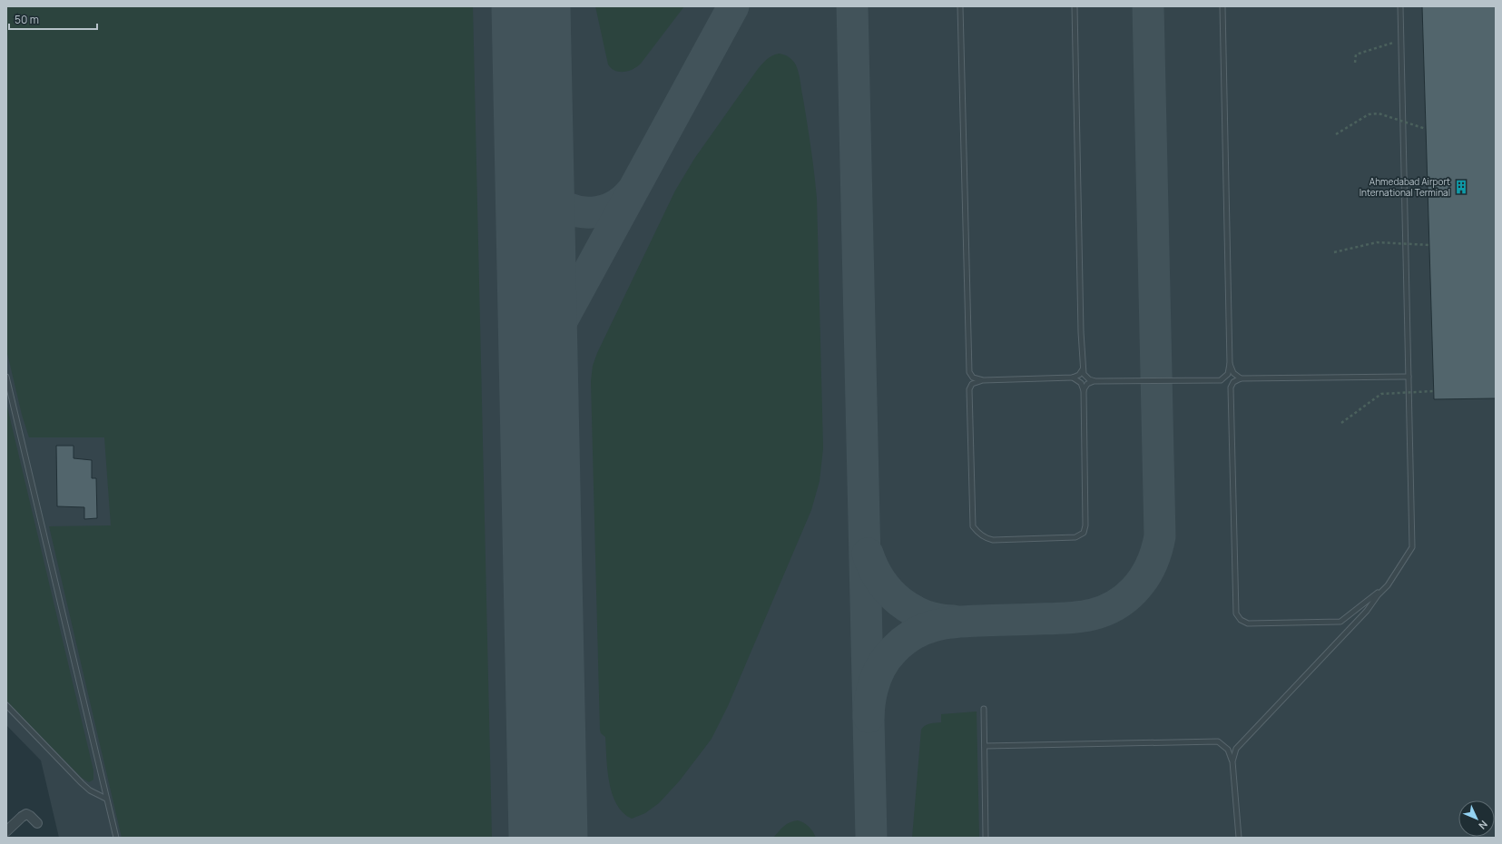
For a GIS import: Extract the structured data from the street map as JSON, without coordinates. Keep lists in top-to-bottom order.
{
  "places": {
    "building": ["Ahmedabad Airport International Terminal"]
  },
  "scale_bar": "50 m",
  "north": "bottom right"
}
